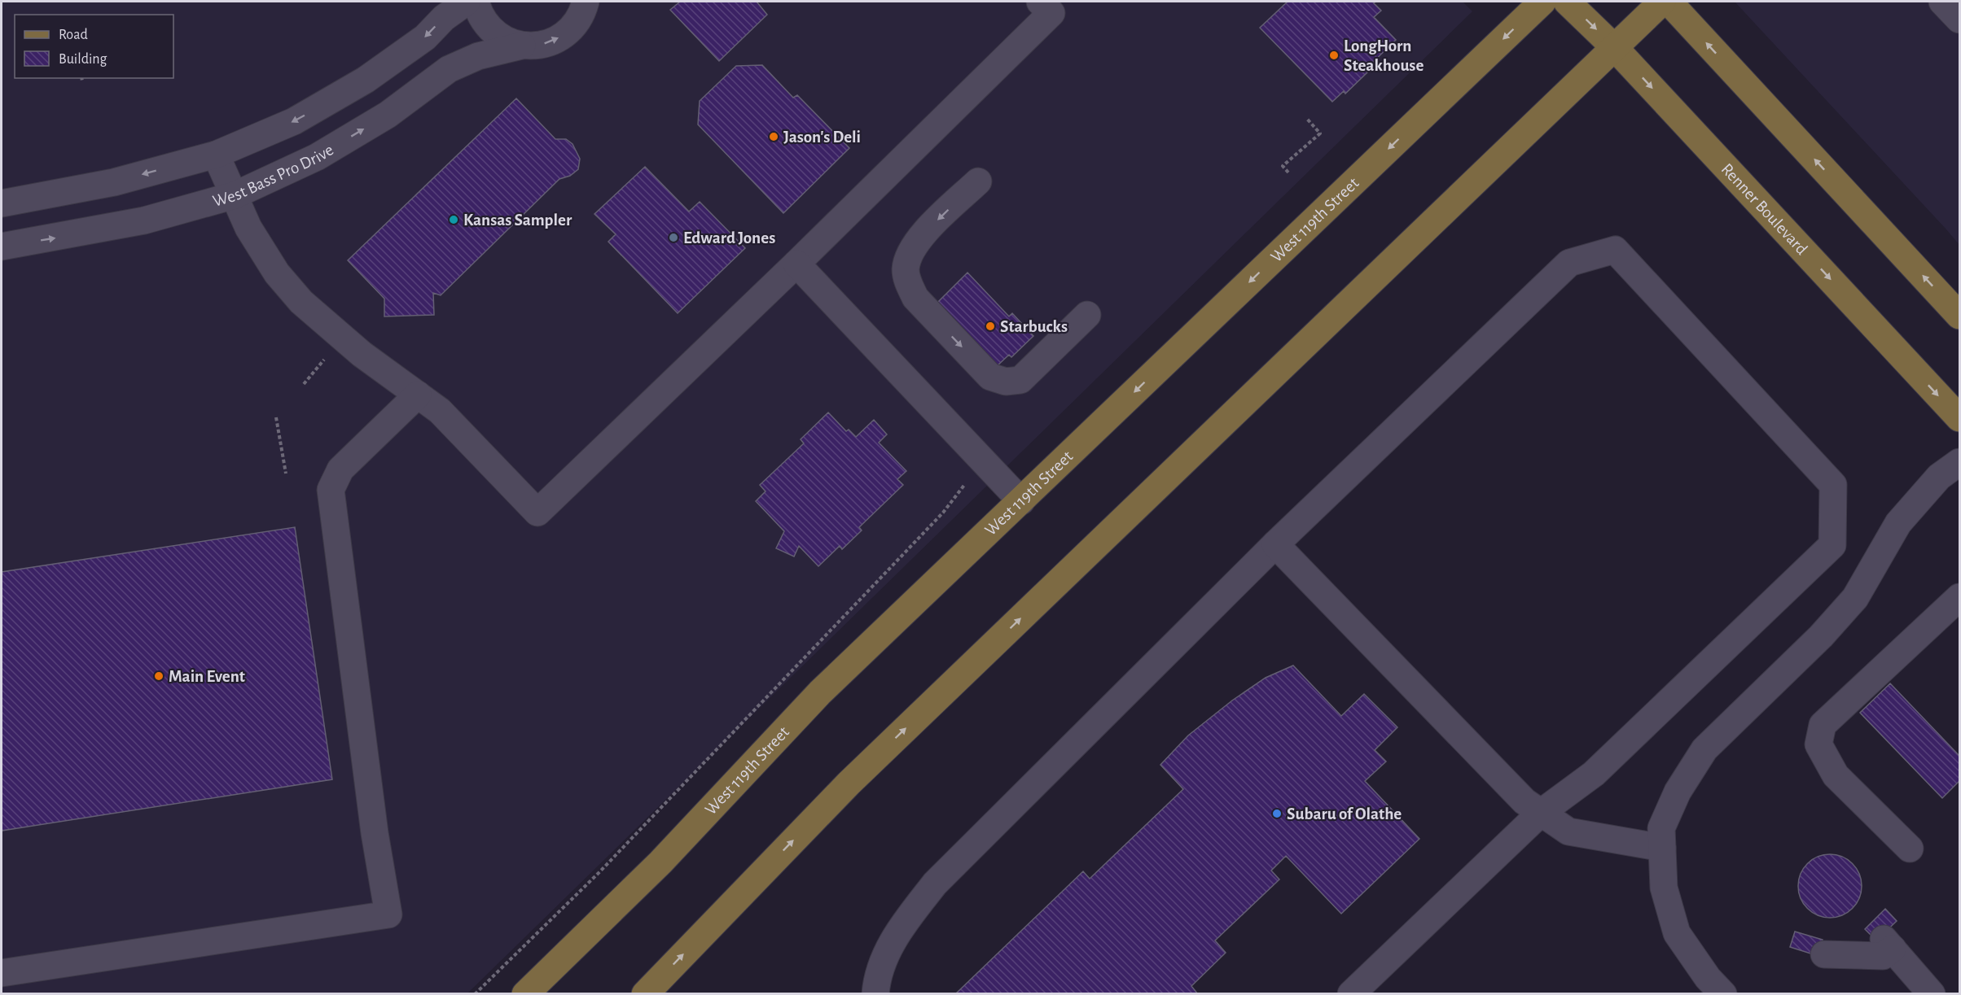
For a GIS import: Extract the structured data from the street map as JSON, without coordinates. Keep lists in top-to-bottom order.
{
  "streets": {
    "main road": ["Renner Boulevard", "West 119th Street"],
    "street": ["West Bass Pro Drive"]
  },
  "places": [
    "LongHorn Steakhouse",
    "Jason's Deli",
    "Kansas Sampler",
    "Edward Jones",
    "Starbucks",
    "Main Event",
    "Subaru of Olathe"
  ],
  "legend": ["Road", "Building"]
}
